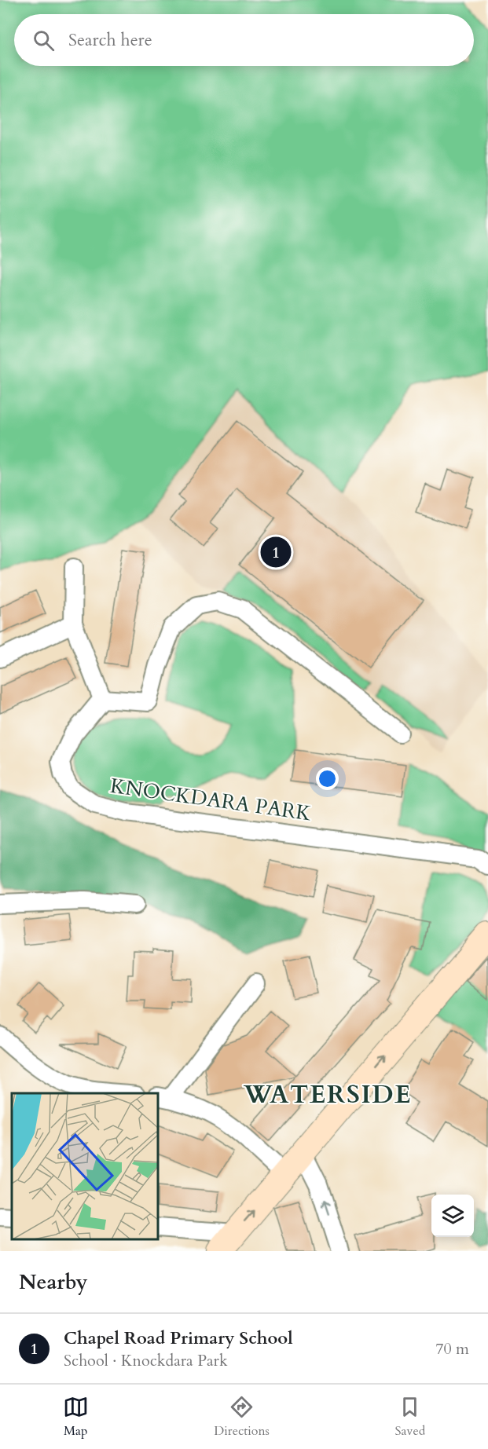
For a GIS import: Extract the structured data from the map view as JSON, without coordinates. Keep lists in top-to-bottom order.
{
  "streets": {
    "street": ["KNOCKDARA PARK"]
  },
  "districts": ["WATERSIDE"],
  "page": {
    "search": "Search here",
    "pins": "1",
    "heading": "Nearby",
    "list": [
      {
        "mark": "1",
        "name": "Chapel Road Primary School",
        "note": "School · Knockdara Park",
        "value": "70 m"
      }
    ],
    "nav": ["Map", "Directions", "Saved"]
  }
}
